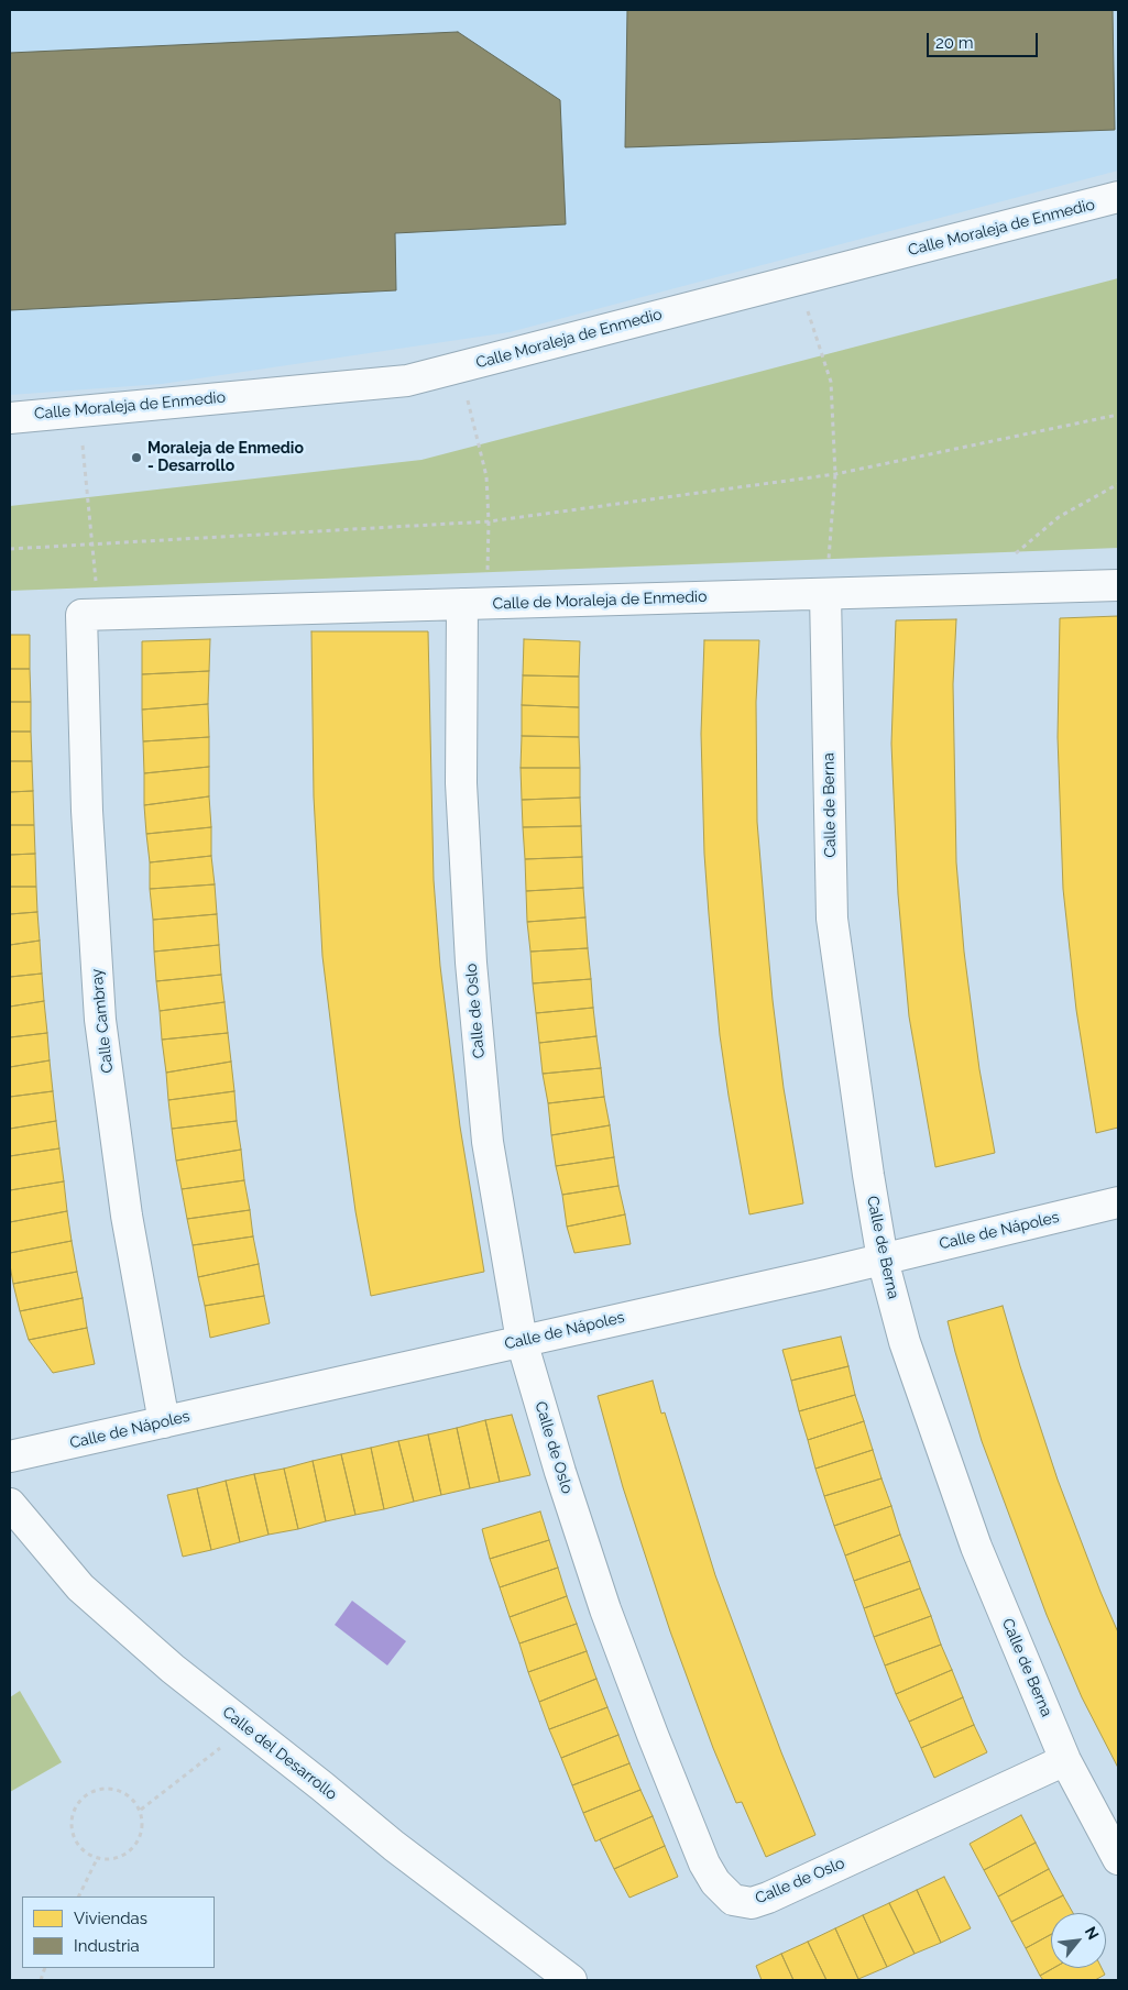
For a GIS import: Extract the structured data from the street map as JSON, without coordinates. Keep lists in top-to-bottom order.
{
  "streets": {
    "street": [
      "Calle Moraleja de Enmedio",
      "Calle de Moraleja de Enmedio",
      "Calle de Berna",
      "Calle de Oslo",
      "Calle Cambray",
      "Calle de Nápoles",
      "Calle del Desarrollo"
    ]
  },
  "crossings": [
    ["Calle de Moraleja de Enmedio", "Calle de Berna"],
    ["Calle de Moraleja de Enmedio", "Calle de Oslo"],
    ["Calle de Moraleja de Enmedio", "Calle Cambray"],
    ["Calle de Berna", "Calle de Oslo"],
    ["Calle de Berna", "Calle de Nápoles"],
    ["Calle de Oslo", "Calle de Nápoles"],
    ["Calle Cambray", "Calle de Nápoles"]
  ],
  "places": ["Moraleja de Enmedio - Desarrollo"],
  "legend": ["Viviendas", "Industria"],
  "scale_bar": "20 m",
  "north": "top right"
}
